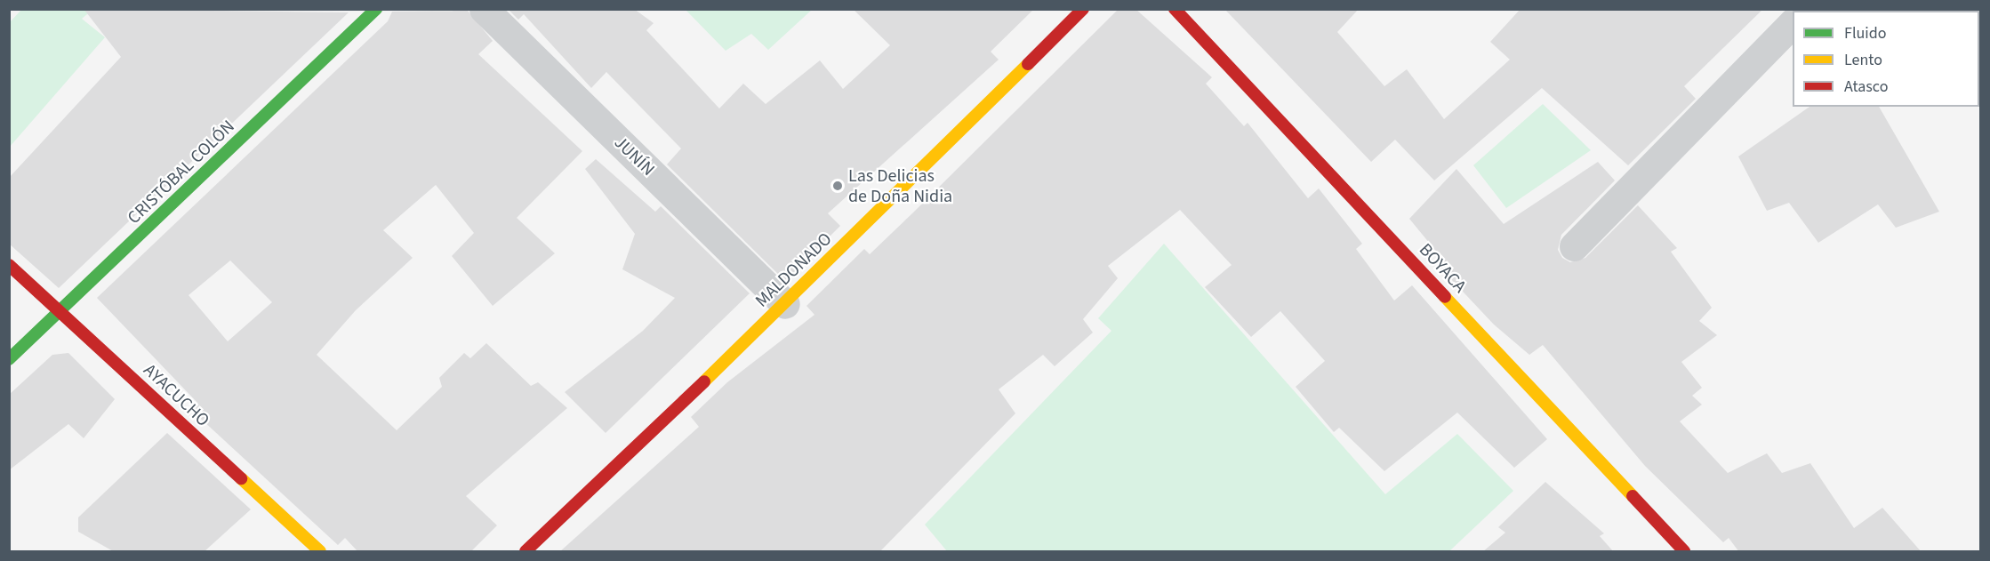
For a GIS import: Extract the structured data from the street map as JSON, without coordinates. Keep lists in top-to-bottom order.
{
  "streets": {
    "street": [
      "JUNÍN",
      "CRISTÓBAL COLÓN",
      "BOYACA",
      "MALDONADO",
      "AYACUCHO"
    ]
  },
  "crossings": [
    ["JUNÍN", "MALDONADO"],
    ["CRISTÓBAL COLÓN", "AYACUCHO"]
  ],
  "places": ["Las Delicias de Doña Nidia"],
  "legend": ["Fluido", "Lento", "Atasco"]
}
